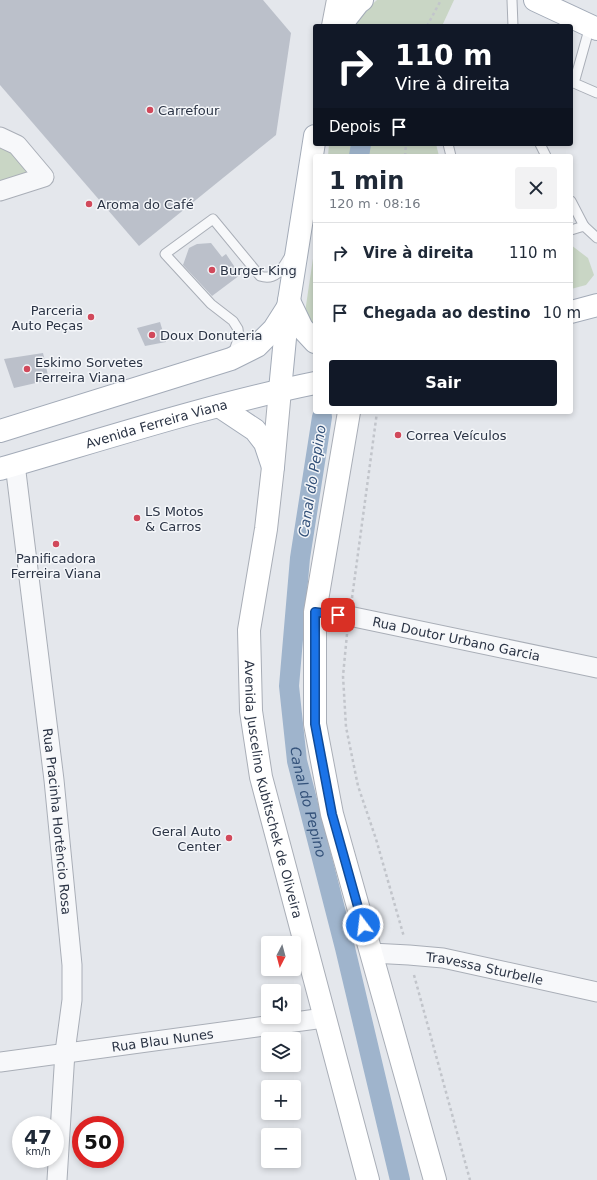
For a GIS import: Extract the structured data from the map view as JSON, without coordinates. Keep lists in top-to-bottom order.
{
  "streets": {
    "main road": ["Avenida Ferreira Viana", "Avenida Juscelino Kubitschek de Oliveira"],
    "street": [
      "Rua Doutor Urbano Garcia",
      "Rua Pracinha Hortêncio Rosa",
      "Travessa Sturbelle",
      "Rua Blau Nunes"
    ]
  },
  "crossings": [
    ["Avenida Ferreira Viana", "Avenida Juscelino Kubitschek de Oliveira"],
    ["Avenida Ferreira Viana", "Rua Pracinha Hortêncio Rosa"],
    ["Avenida Juscelino Kubitschek de Oliveira", "Rua Blau Nunes"],
    ["Rua Pracinha Hortêncio Rosa", "Rua Blau Nunes"]
  ],
  "water": ["Canal do Pepino"],
  "places": [
    "Carrefour",
    "Aroma do Café",
    "Burger King",
    "Parceria Auto Peças",
    "Doux Donuteria",
    "Eskimo Sorvetes Ferreira Viana",
    "Correa Veículos",
    "LS Motos & Carros",
    "Panificadora Ferreira Viana",
    "Geral Auto Center"
  ],
  "north": "bottom",
  "page": {
    "turn": ["110 m", "Vire à direita"],
    "then": "Depois",
    "heading": ["1 min", "120 m · 08:16"],
    "list": [
      {
        "name": "Vire à direita",
        "value": "110 m"
      },
      {
        "name": "Chegada ao destino",
        "value": "10 m"
      }
    ],
    "buttons": "Sair",
    "map_buttons": ["+", "−"],
    "speed": "47 km/h",
    "limit": "50"
  }
}
